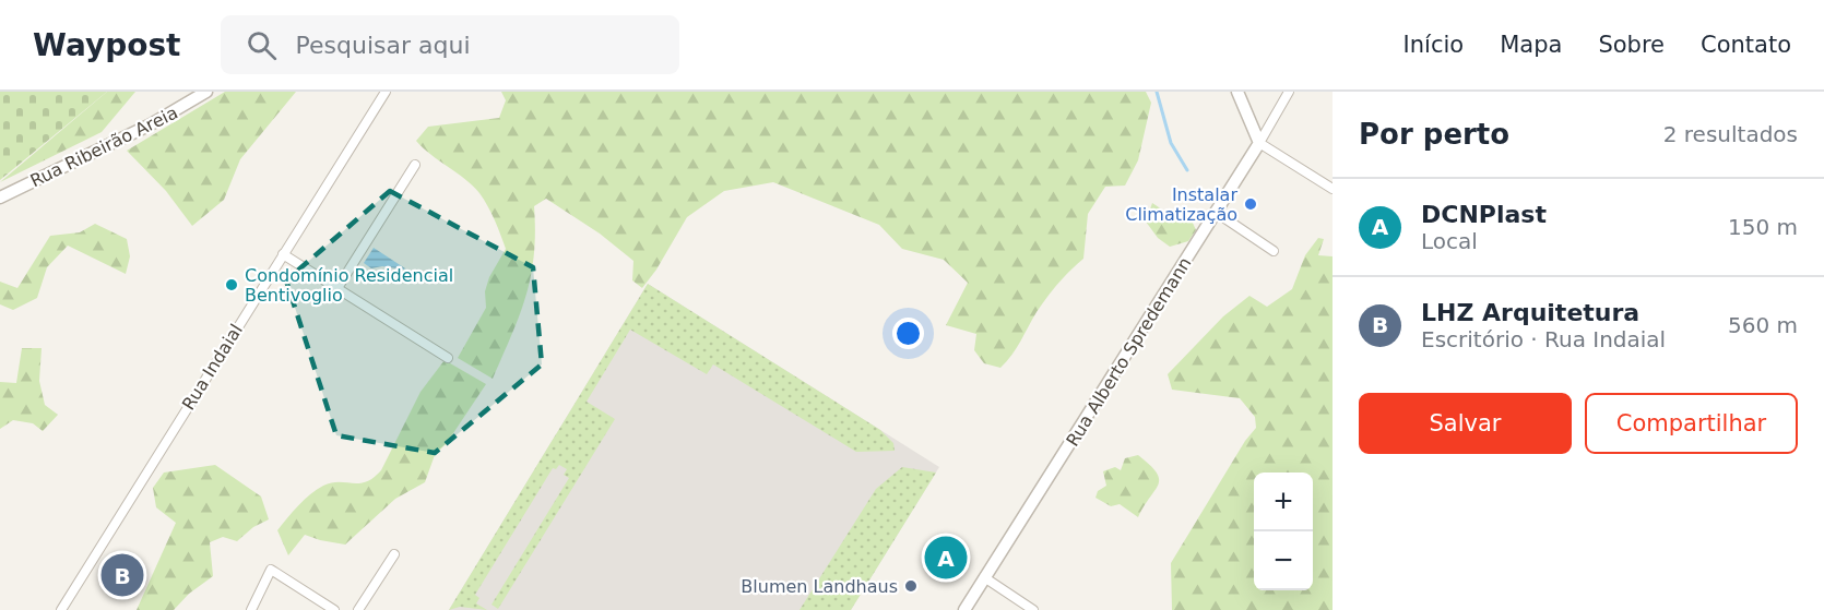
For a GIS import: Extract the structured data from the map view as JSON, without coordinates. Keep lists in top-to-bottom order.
{
  "streets": {
    "street": ["Rua Ribeirão Areia", "Rua Alberto Spredemann", "Rua Indaial"]
  },
  "places": ["Instalar Climatização", "Condomínio Residencial Bentivoglio", "Blumen Landhaus"],
  "page": {
    "header": "Waypost",
    "search": "Pesquisar aqui",
    "nav": [
      "Início",
      "Mapa",
      "Sobre",
      "Contato"
    ],
    "heading": ["Por perto", "2 resultados"],
    "list": [
      {
        "mark": "A",
        "name": "DCNPlast",
        "note": "Local",
        "value": "150 m"
      },
      {
        "mark": "B",
        "name": "LHZ Arquitetura",
        "note": "Escritório · Rua Indaial",
        "value": "560 m"
      }
    ],
    "buttons": ["Salvar", "Compartilhar"],
    "map_buttons": ["+", "−"],
    "pins": ["A", "B"]
  }
}
